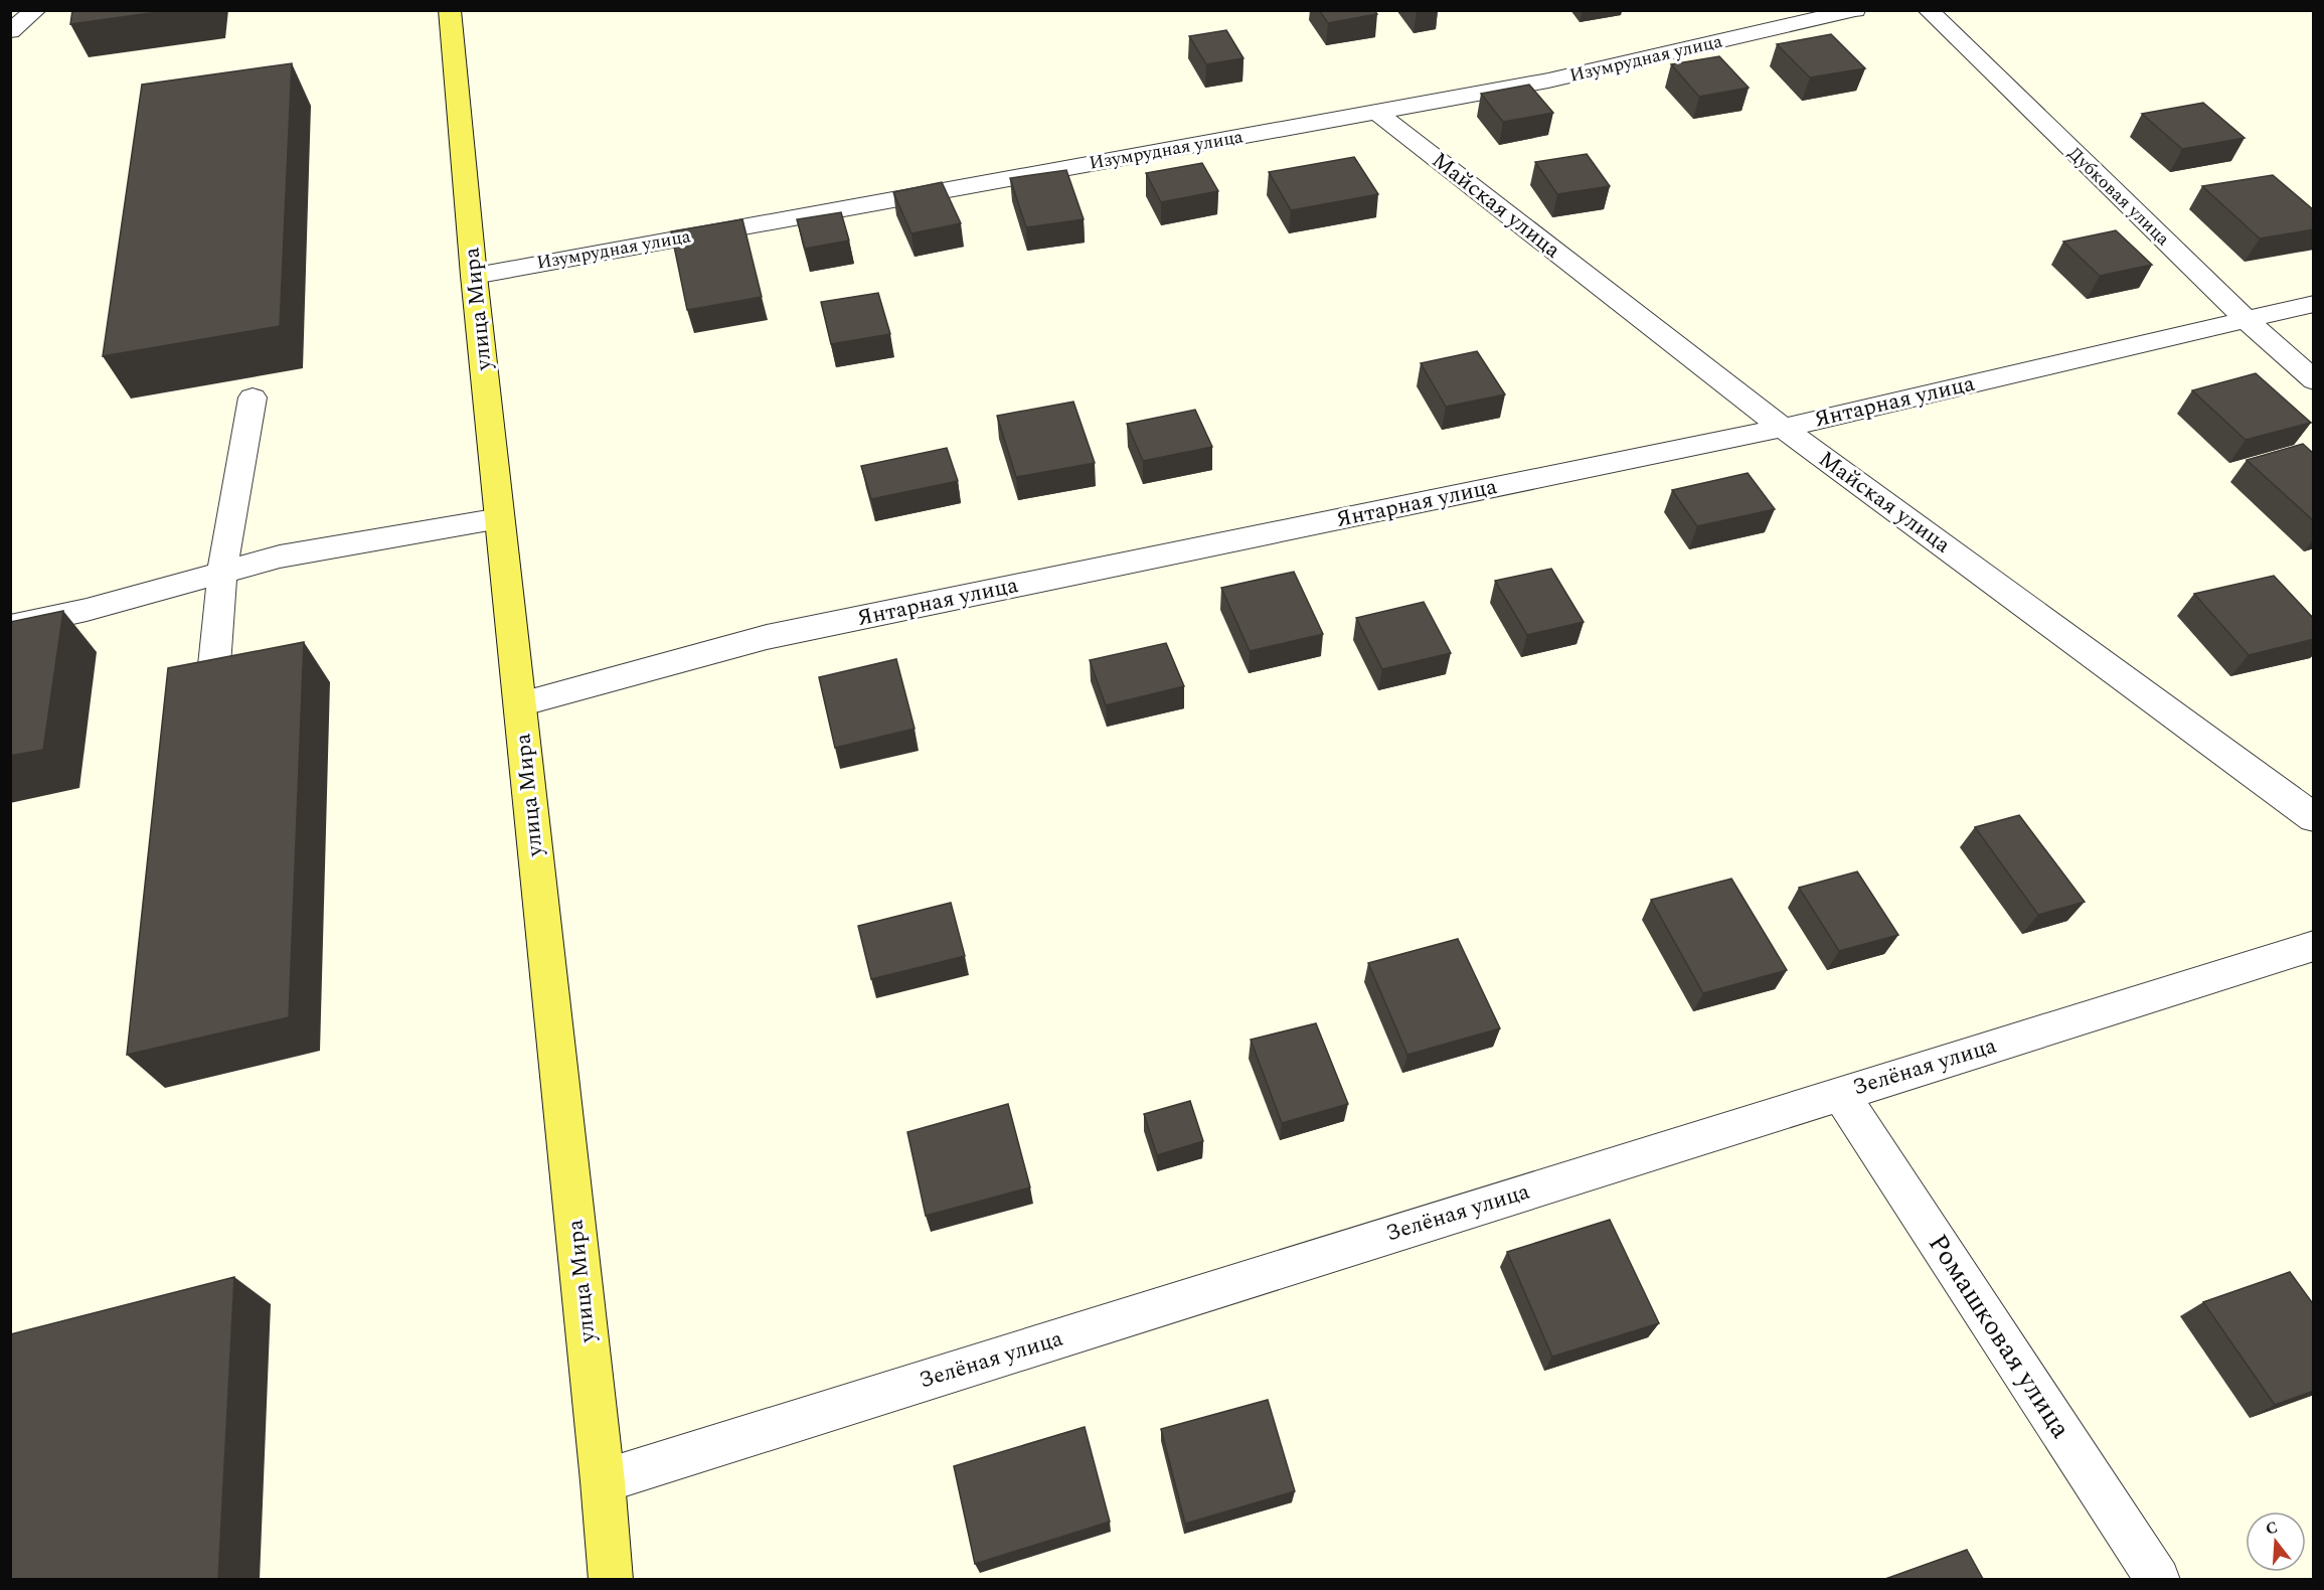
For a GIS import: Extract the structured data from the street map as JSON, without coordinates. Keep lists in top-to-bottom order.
{
  "streets": {
    "main road": ["улица Мира"],
    "street": [
      "Изумрудная улица",
      "Дубковая улица",
      "Майская улица",
      "Янтарная улица",
      "Зелёная улица",
      "Ромашковая улица"
    ]
  },
  "crossings": [
    ["Изумрудная улица", "Майская улица"],
    ["Изумрудная улица", "улица Мира"],
    ["Дубковая улица", "Янтарная улица"],
    ["Майская улица", "Янтарная улица"],
    ["улица Мира", "Янтарная улица"],
    ["улица Мира", "Зелёная улица"],
    ["Зелёная улица", "Ромашковая улица"]
  ],
  "north": "top"
}
